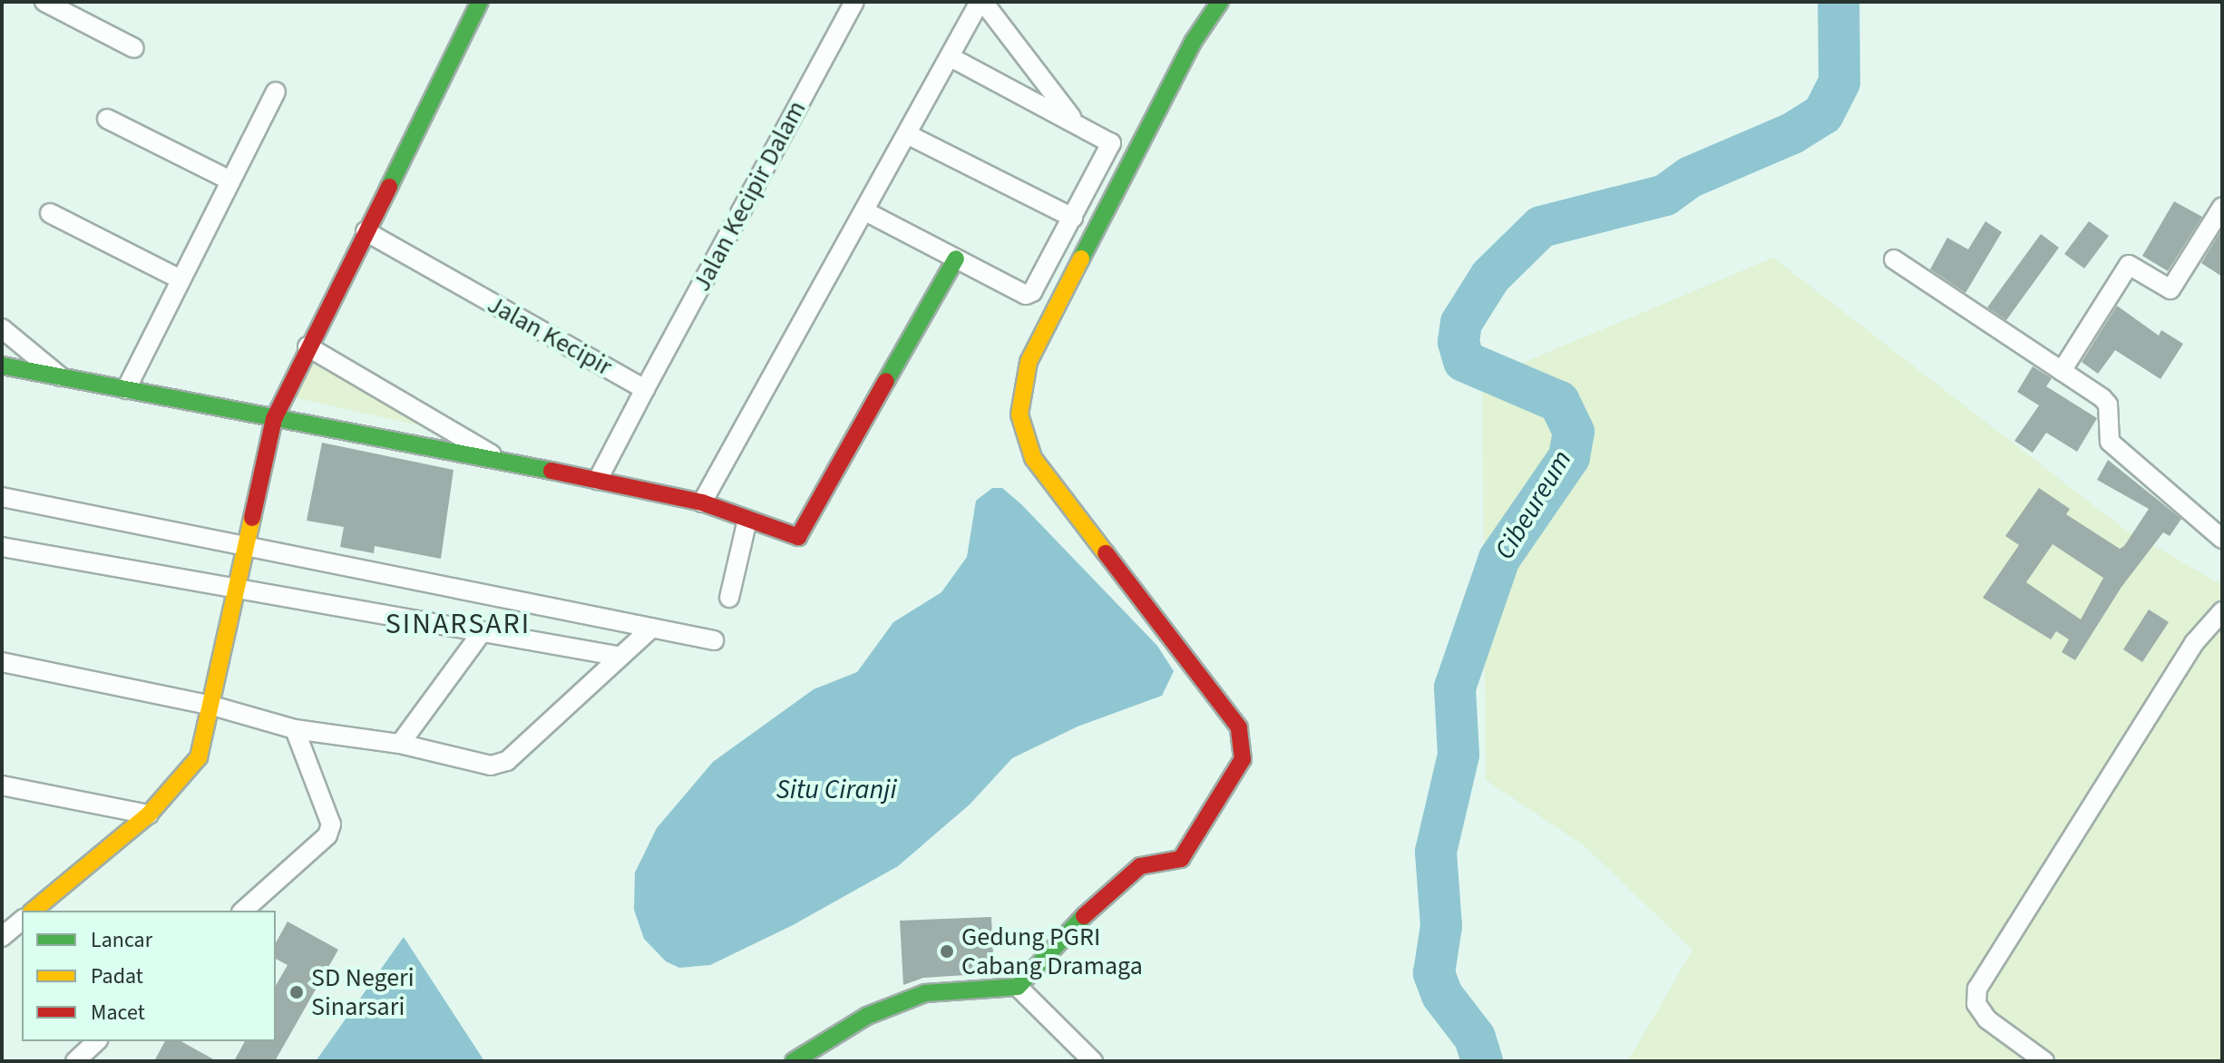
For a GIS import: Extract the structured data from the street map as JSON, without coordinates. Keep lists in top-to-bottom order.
{
  "streets": {
    "street": ["Jalan Kecipir Dalam", "Jalan Kecipir"]
  },
  "crossings": [
    ["Jalan Kecipir Dalam", "Jalan Kecipir"]
  ],
  "districts": ["SINARSARI"],
  "water": ["Cibeureum", "Situ Ciranji"],
  "places": ["Gedung PGRI Cabang Dramaga", "SD Negeri Sinarsari"],
  "legend": ["Lancar", "Padat", "Macet"]
}
